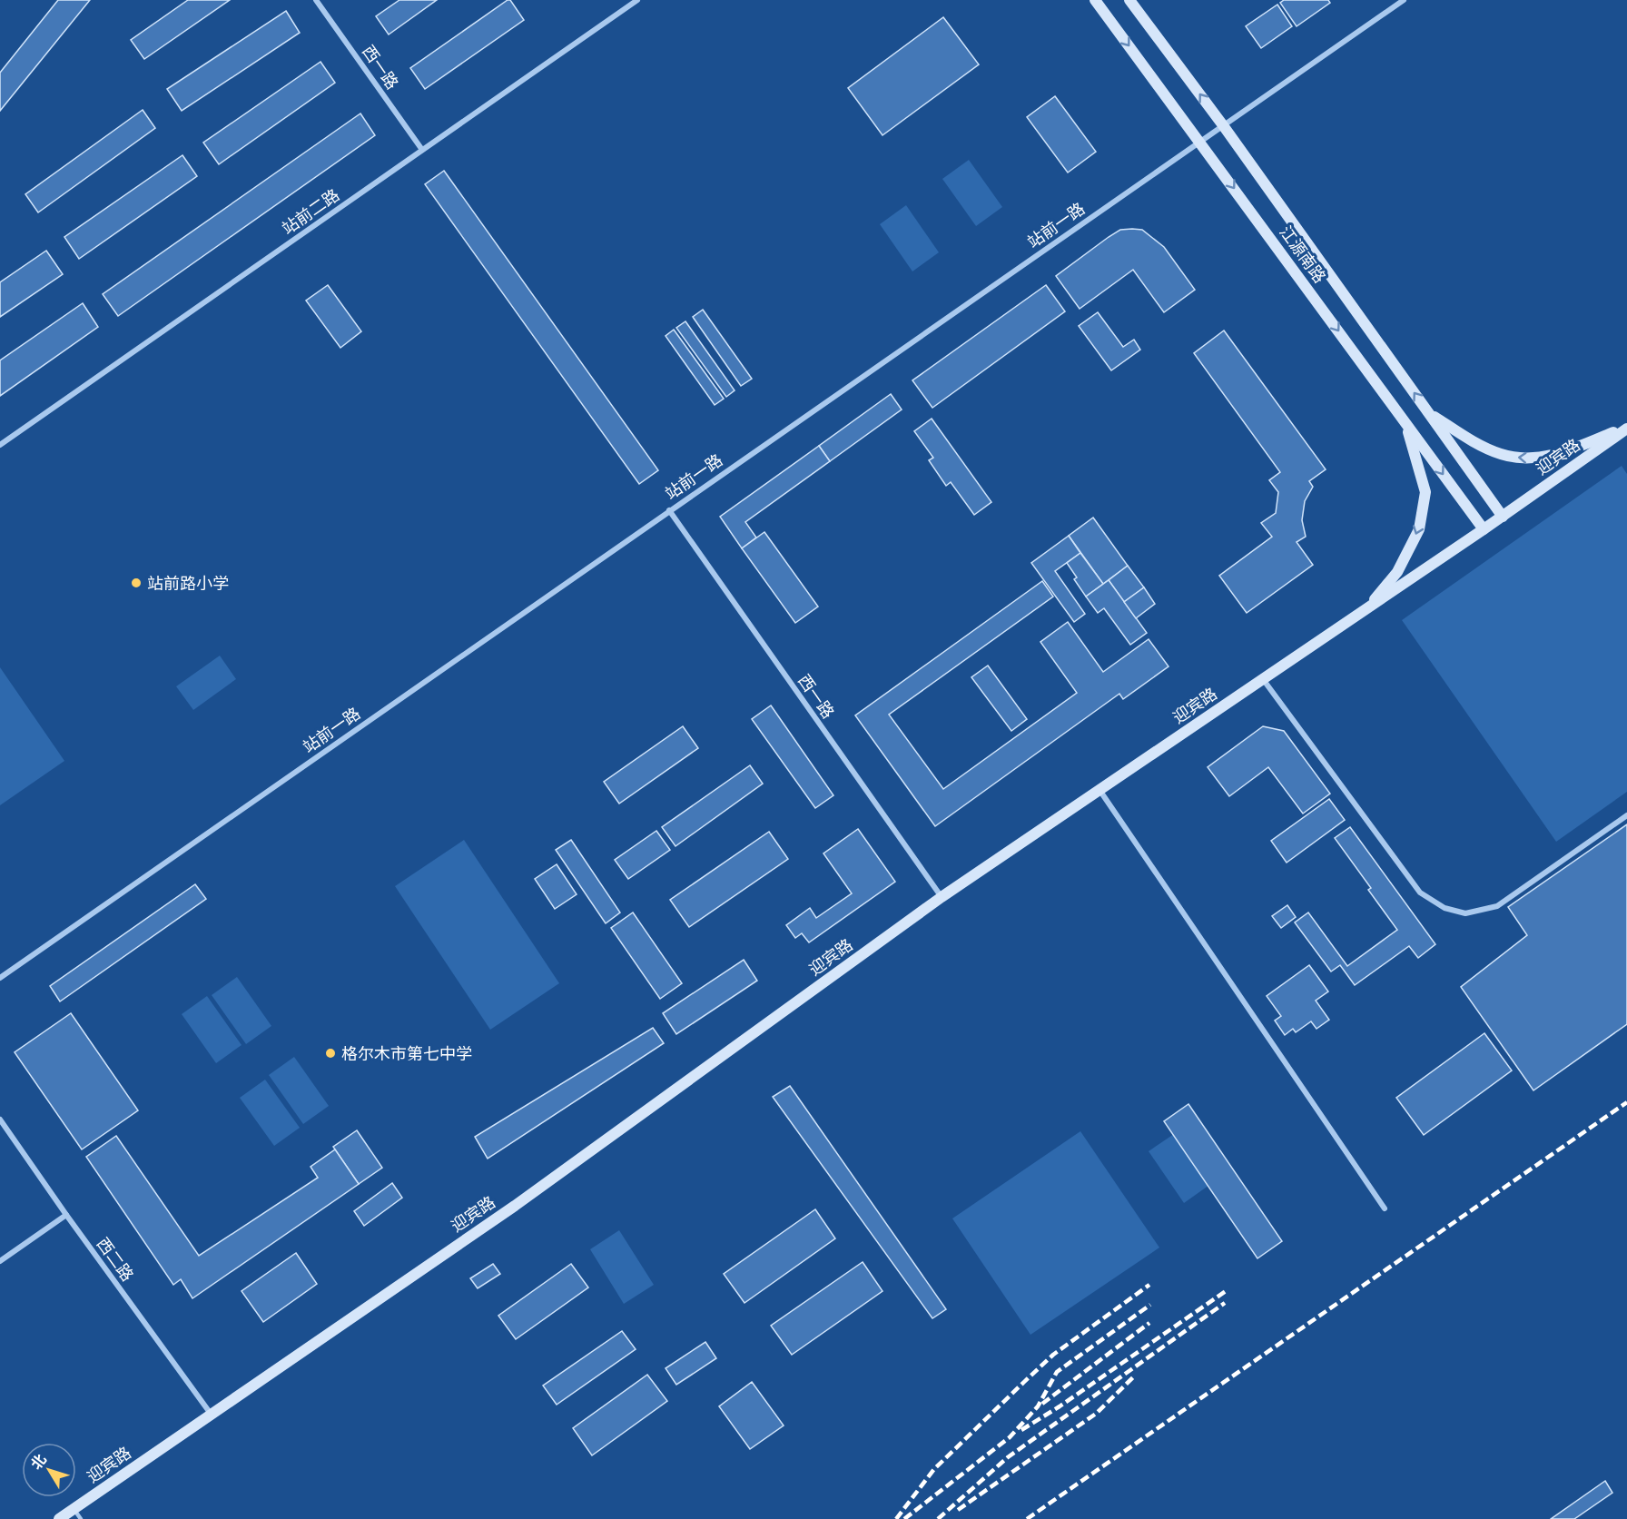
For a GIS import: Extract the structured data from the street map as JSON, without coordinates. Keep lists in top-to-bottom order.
{
  "streets": {
    "main road": ["江源南路", "迎宾路"],
    "street": [
      "西一路",
      "站前二路",
      "站前一路",
      "西二路"
    ]
  },
  "crossings": [
    ["西一路", "站前二路"],
    ["西一路", "站前一路"],
    ["西一路", "迎宾路"],
    ["站前一路", "江源南路"],
    ["江源南路", "迎宾路"],
    ["迎宾路", "西二路"]
  ],
  "places": ["站前路小学", "格尔木市第七中学"],
  "north": "top left"
}
